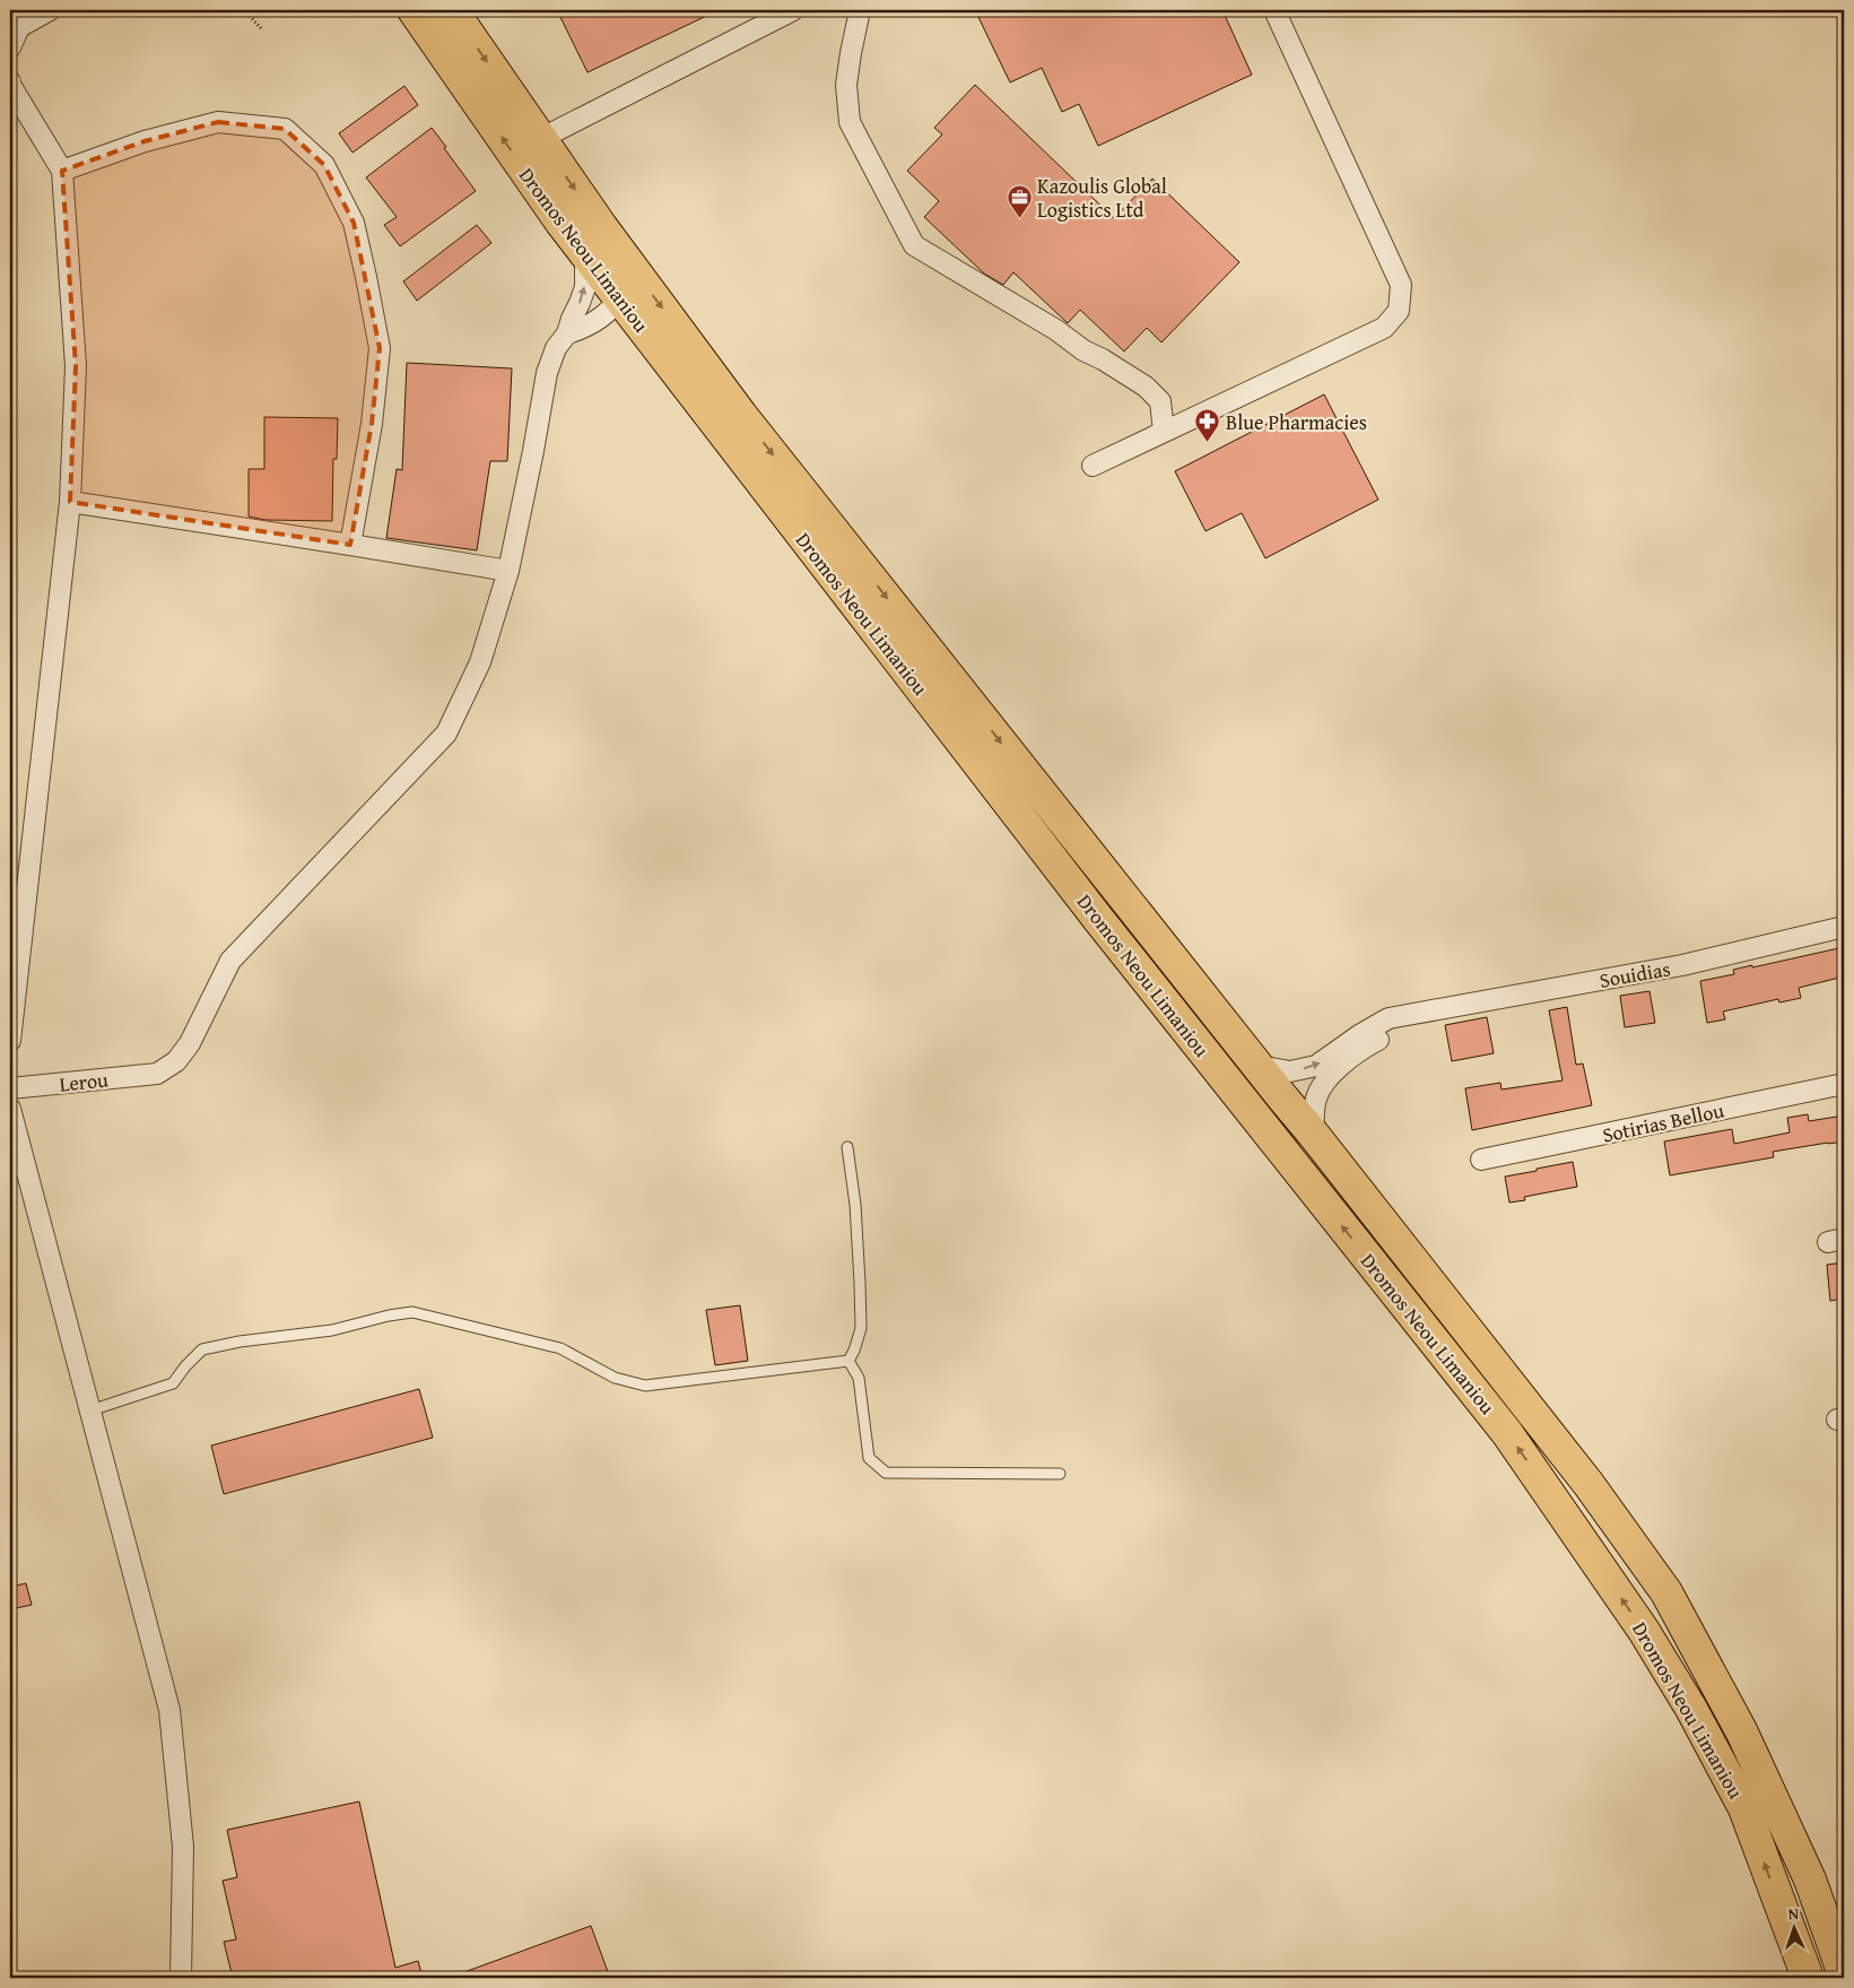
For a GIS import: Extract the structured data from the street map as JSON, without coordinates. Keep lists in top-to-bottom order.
{
  "streets": {
    "main road": ["Dromos Neou Limaniou"],
    "street": ["Souidias", "Lerou", "Sotirias Bellou"]
  },
  "crossings": [
    ["Dromos Neou Limaniou", "Souidias"]
  ],
  "places": {
    "office": ["Kazoulis Global Logistics Ltd"],
    "pharmacy": ["Blue Pharmacies"]
  },
  "north": "top"
}
